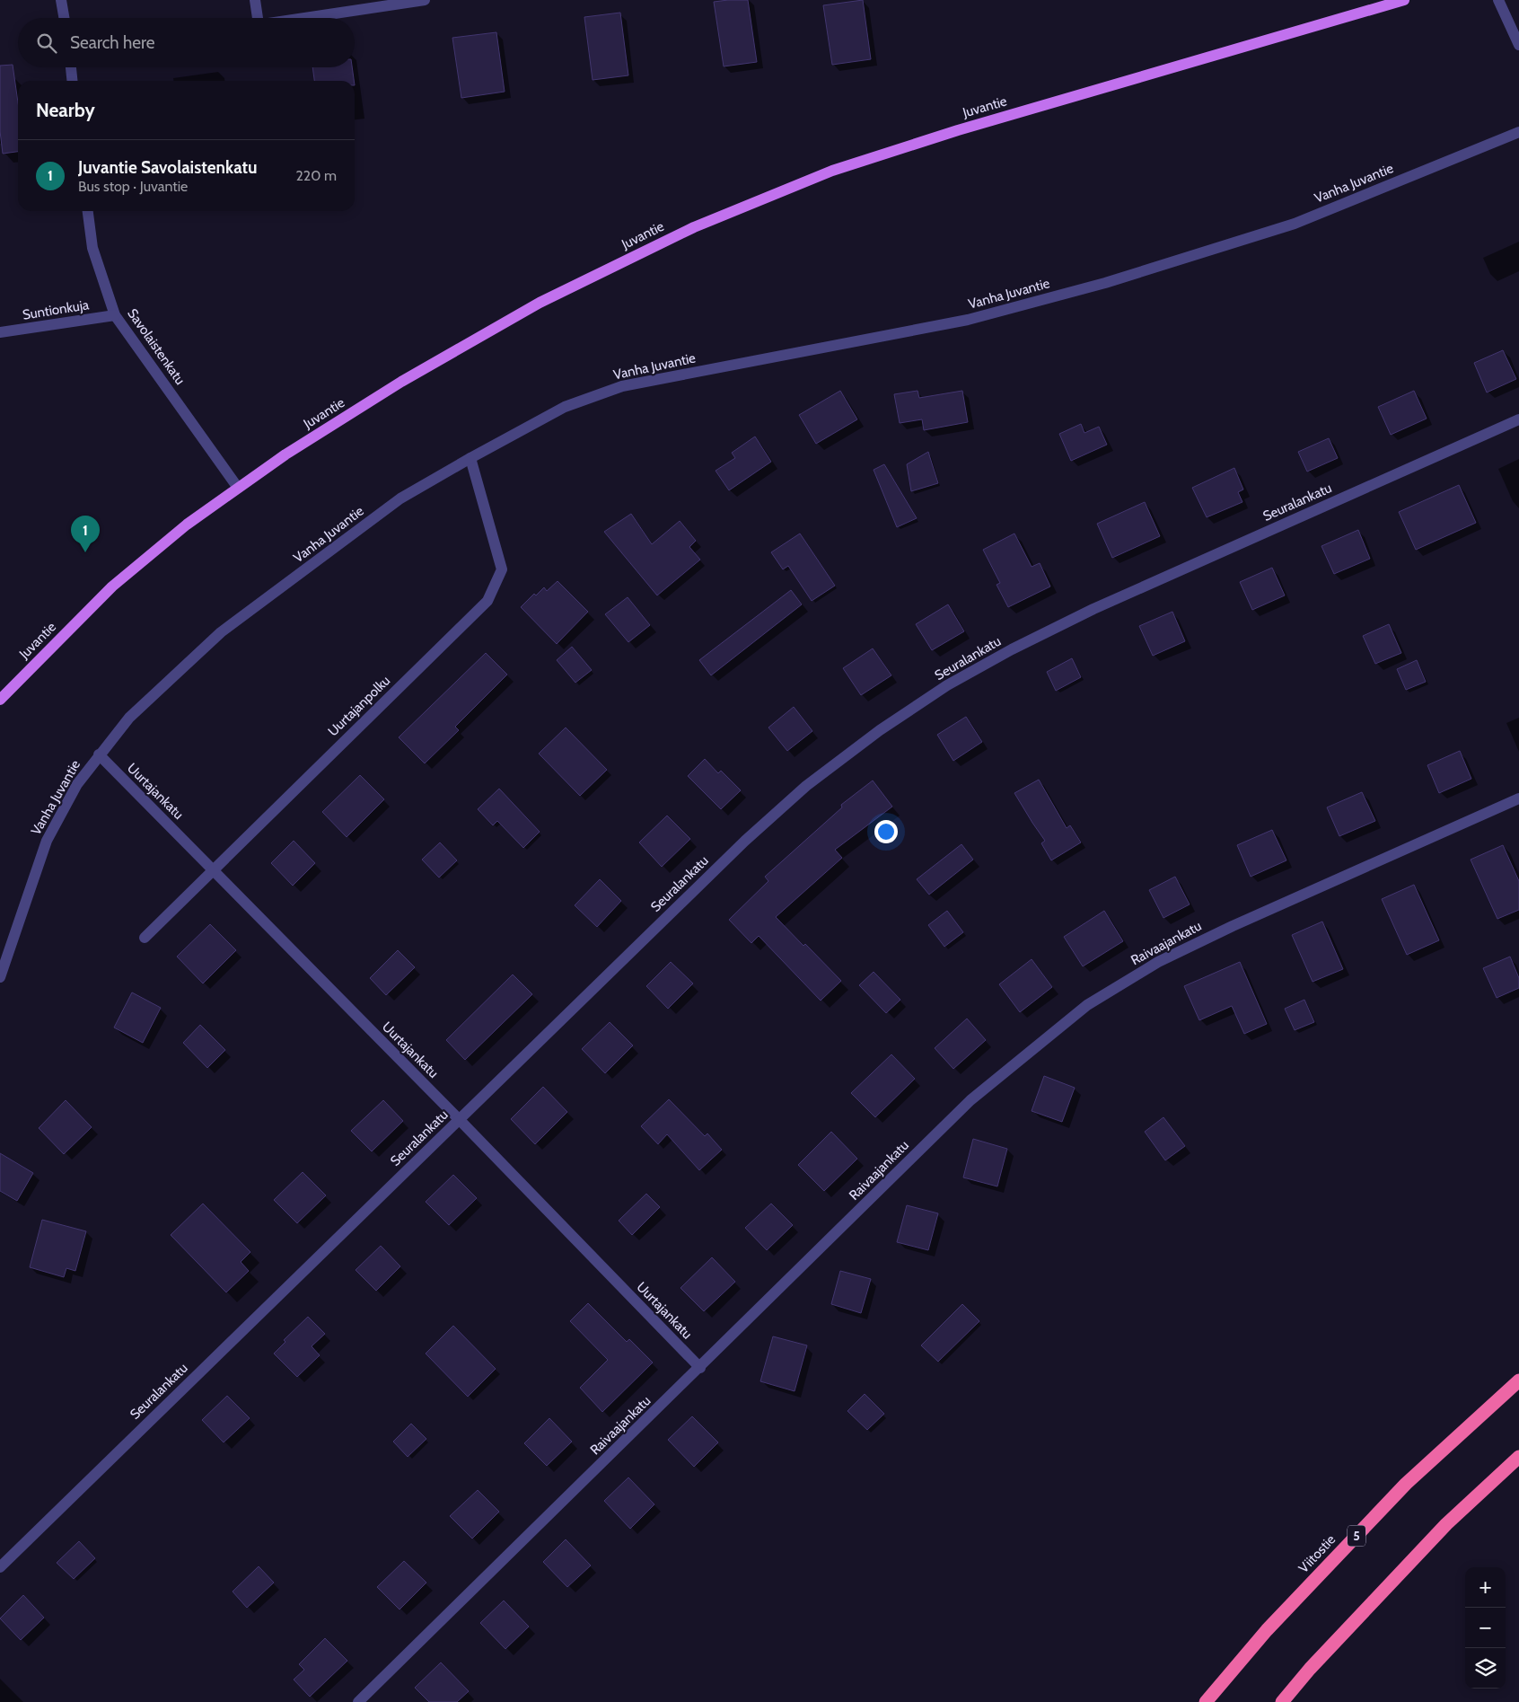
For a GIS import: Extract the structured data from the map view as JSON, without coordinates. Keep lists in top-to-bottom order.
{
  "streets": {
    "highway": ["5", "Viitostie"],
    "main road": ["Juvantie"],
    "street": [
      "Vanha Juvantie",
      "Suntionkuja",
      "Savolaistenkatu",
      "Seuralankatu",
      "Uurtajanpolku",
      "Uurtajankatu",
      "Raivaajankatu"
    ]
  },
  "crossings": [
    ["Juvantie", "Savolaistenkatu"],
    ["Vanha Juvantie", "Uurtajanpolku"],
    ["Vanha Juvantie", "Uurtajankatu"],
    ["Suntionkuja", "Savolaistenkatu"],
    ["Seuralankatu", "Uurtajankatu"],
    ["Uurtajanpolku", "Uurtajankatu"],
    ["Uurtajankatu", "Raivaajankatu"]
  ],
  "page": {
    "search": "Search here",
    "heading": "Nearby",
    "list": [
      {
        "mark": "1",
        "name": "Juvantie Savolaistenkatu",
        "note": "Bus stop · Juvantie",
        "value": "220 m"
      }
    ],
    "pins": "1",
    "map_buttons": ["+", "−"]
  }
}
